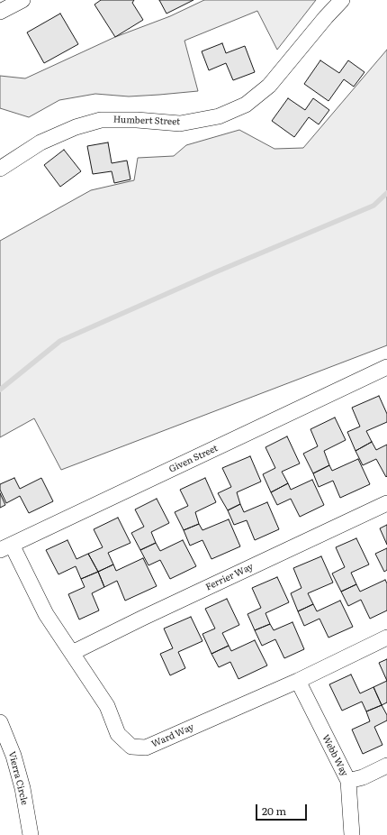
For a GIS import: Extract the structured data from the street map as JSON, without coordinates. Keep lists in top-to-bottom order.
{
  "streets": {
    "street": [
      "Humbert Street",
      "Given Street",
      "Ferrier Way",
      "Ward Way",
      "Webb Way",
      "Vierra Circle"
    ]
  },
  "crossings": [
    ["Given Street", "Ward Way"],
    ["Ferrier Way", "Ward Way"],
    ["Ward Way", "Webb Way"]
  ],
  "scale_bar": "20 m"
}
